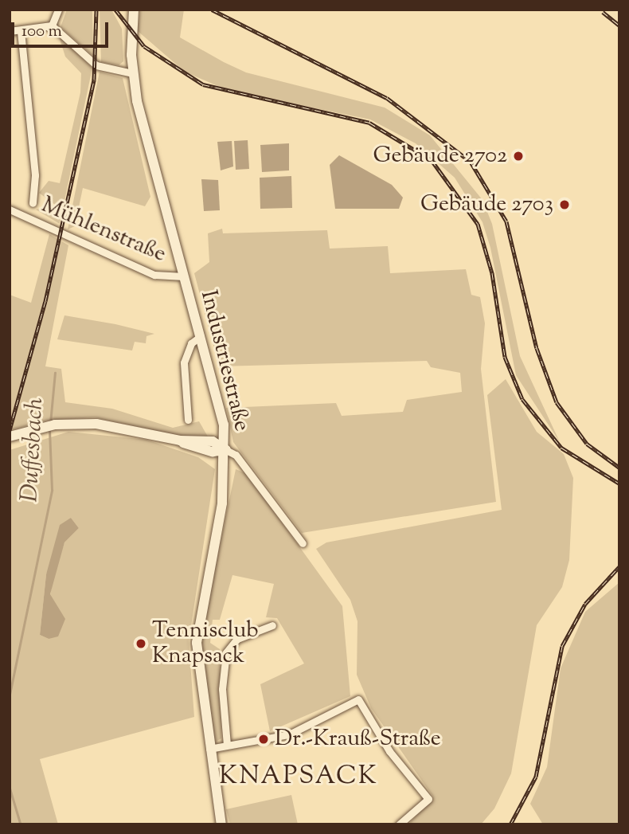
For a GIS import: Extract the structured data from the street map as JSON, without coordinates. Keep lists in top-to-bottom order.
{
  "streets": {
    "main road": ["Industriestraße"],
    "street": ["Mühlenstraße"]
  },
  "crossings": [
    ["Mühlenstraße", "Industriestraße"]
  ],
  "districts": ["KNAPSACK"],
  "water": ["Duffesbach"],
  "places": [
    "Gebäude 2702",
    "Gebäude 2703",
    "Tennisclub Knapsack",
    "Dr.-Krauß-Straße"
  ],
  "scale_bar": "100 m"
}
